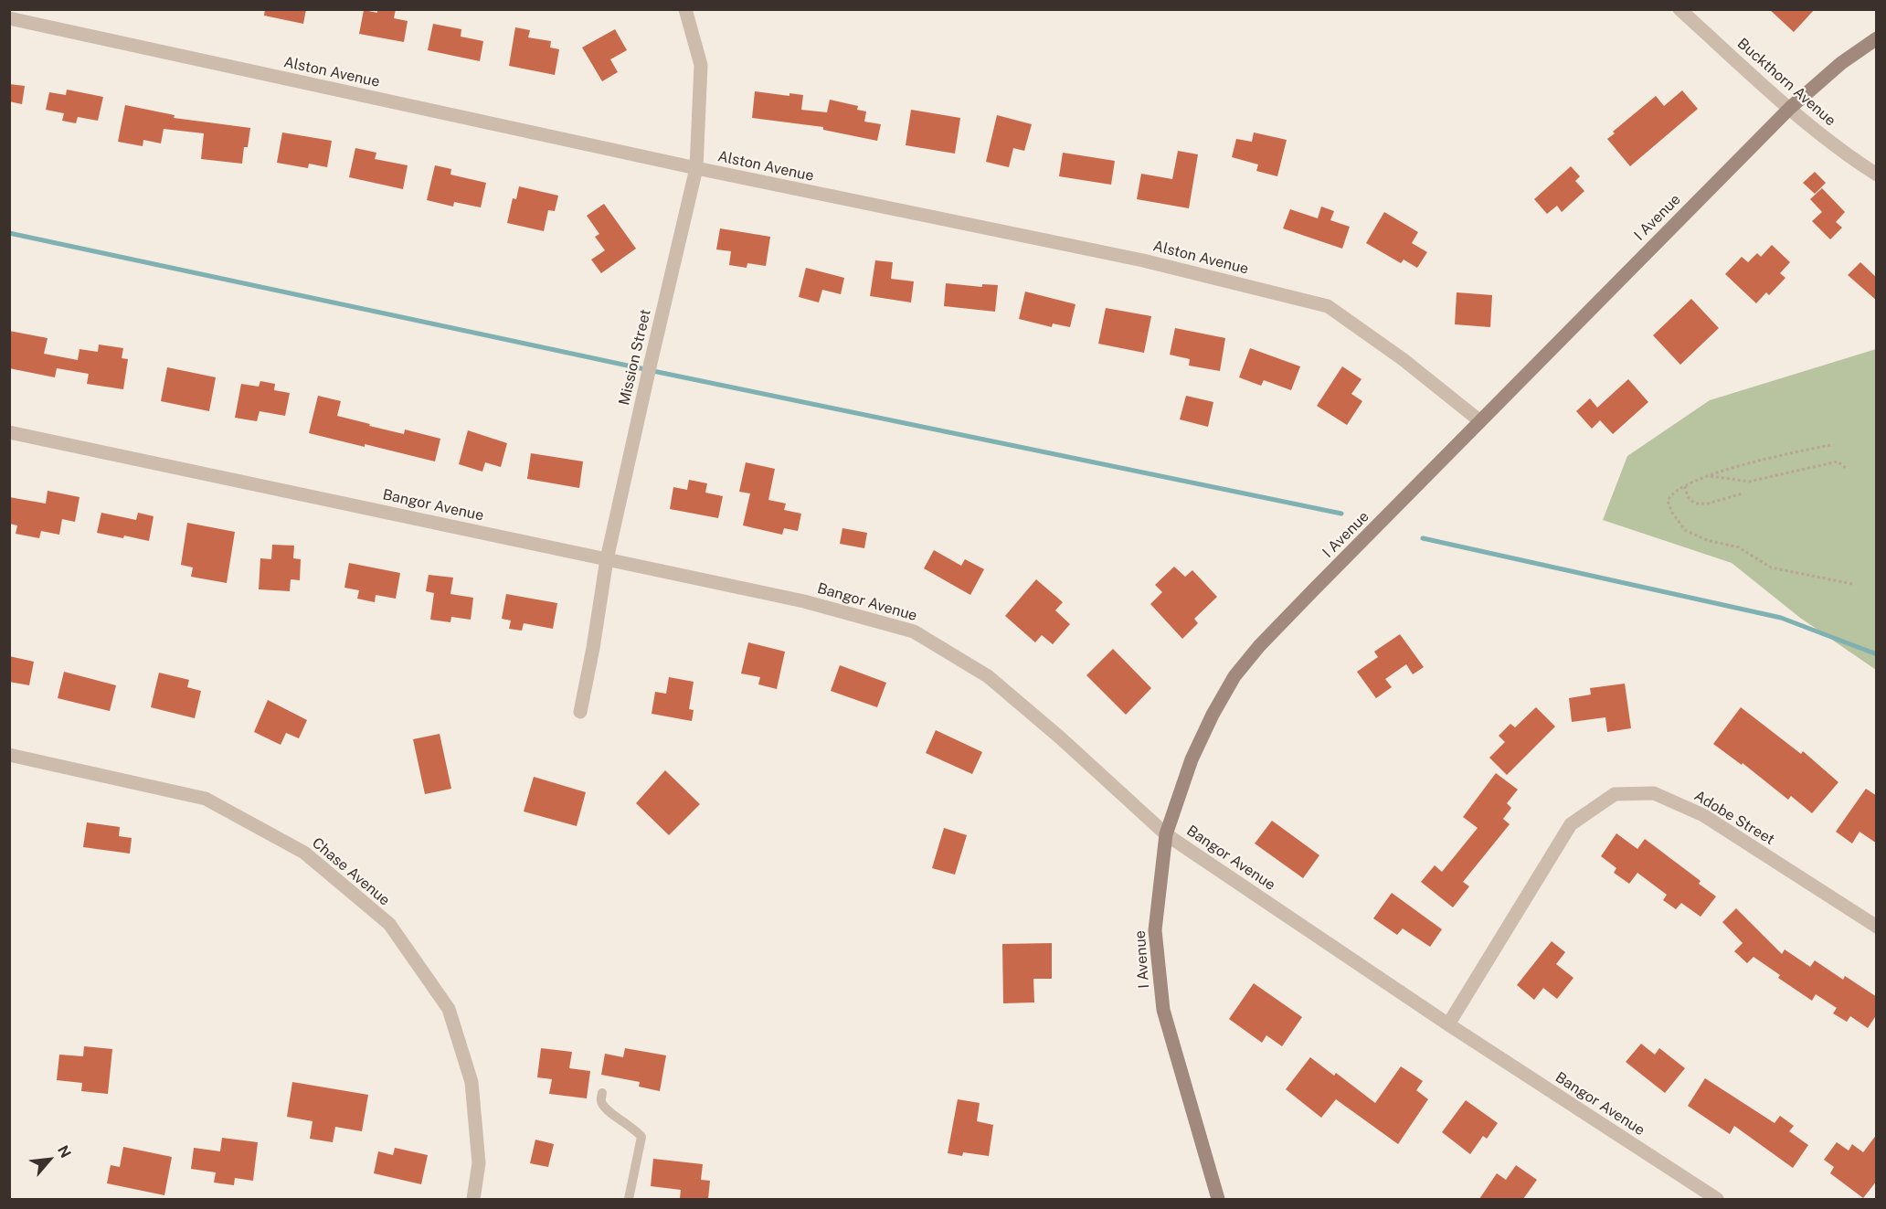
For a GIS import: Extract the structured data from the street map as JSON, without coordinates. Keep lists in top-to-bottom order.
{
  "streets": {
    "main road": ["I Avenue"],
    "street": [
      "Alston Avenue",
      "Buckthorn Avenue",
      "Mission Street",
      "Bangor Avenue",
      "Adobe Street",
      "Chase Avenue"
    ]
  },
  "crossings": [
    ["Alston Avenue", "I Avenue"],
    ["Alston Avenue", "Mission Street"],
    ["Buckthorn Avenue", "I Avenue"],
    ["I Avenue", "Bangor Avenue"],
    ["Mission Street", "Bangor Avenue"],
    ["Bangor Avenue", "Adobe Street"]
  ],
  "north": "top right"
}
